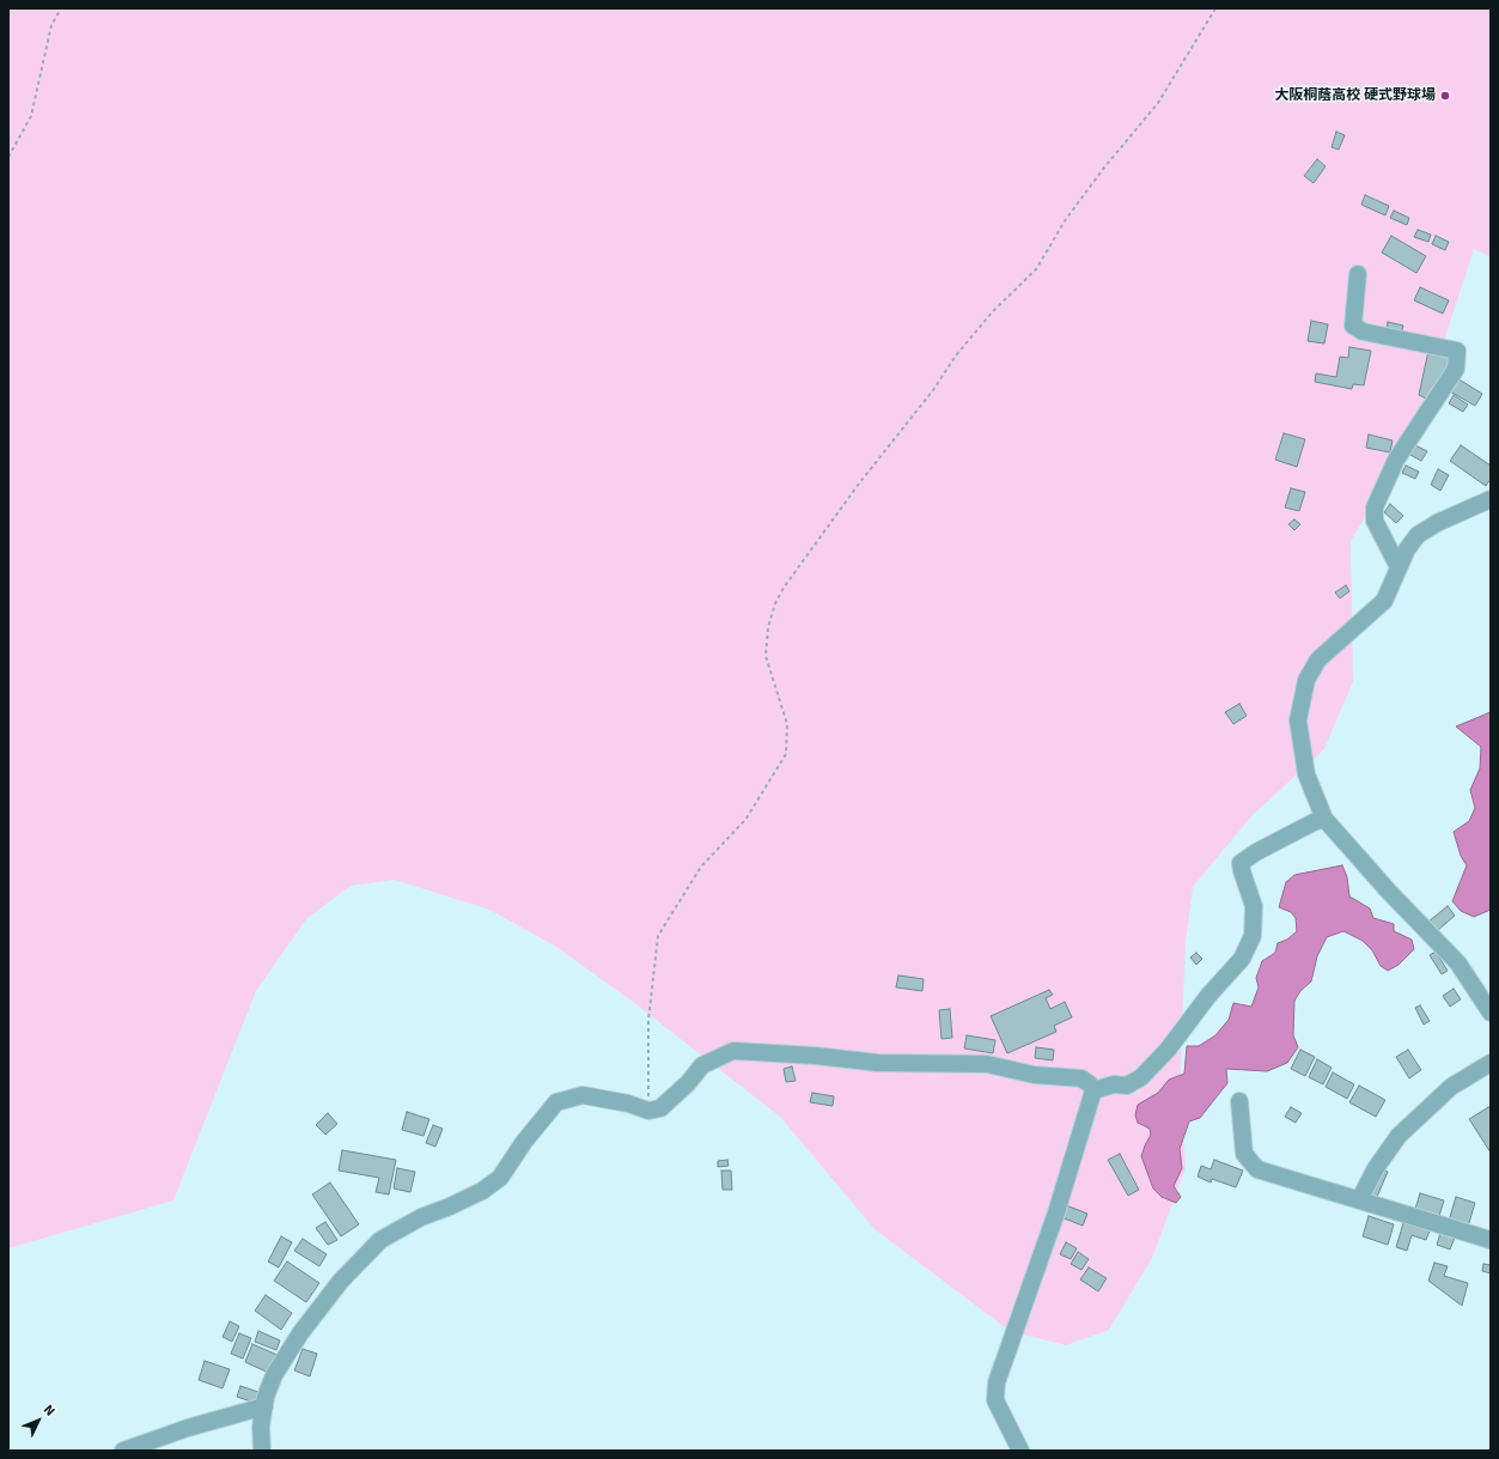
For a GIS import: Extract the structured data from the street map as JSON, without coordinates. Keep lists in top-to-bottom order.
{
  "places": ["大阪桐蔭高校 硬式野球場"],
  "north": "top right"
}
